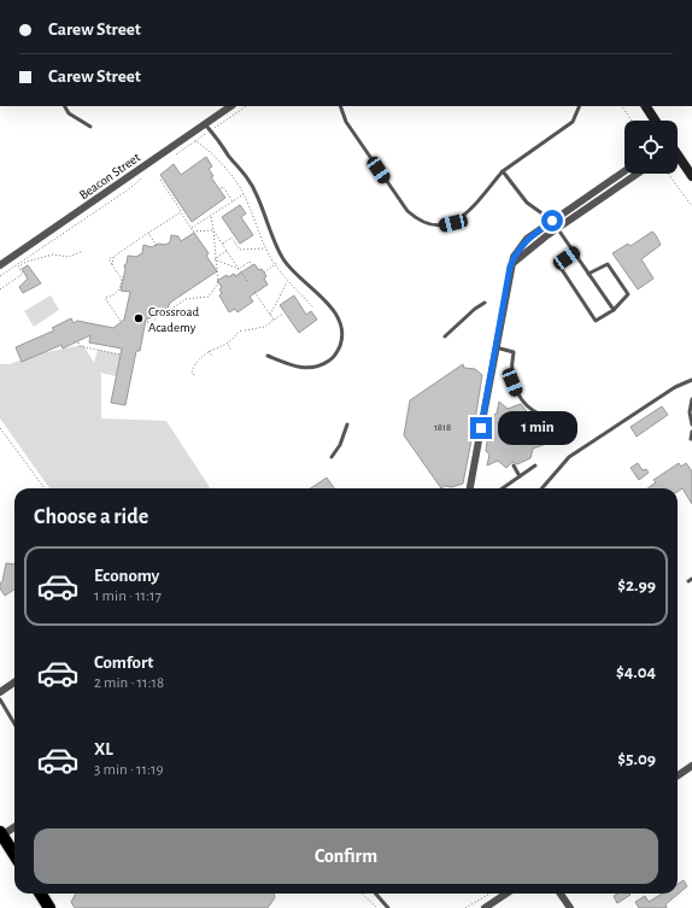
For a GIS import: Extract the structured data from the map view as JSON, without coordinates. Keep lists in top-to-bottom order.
{
  "streets": {
    "street": ["Beacon Street"]
  },
  "places": ["Crossroad Academy"],
  "house_numbers": ["1818"],
  "page": {
    "banner": ["Carew Street", "Carew Street"],
    "bubble": "1 min",
    "heading": "Choose a ride",
    "list": [
      {
        "name": "Economy",
        "note": "1 min · 11:17",
        "value": "$2.99"
      },
      {
        "name": "Comfort",
        "note": "2 min · 11:18",
        "value": "$4.04"
      },
      {
        "name": "XL",
        "note": "3 min · 11:19",
        "value": "$5.09"
      }
    ],
    "buttons": "Confirm"
  }
}
